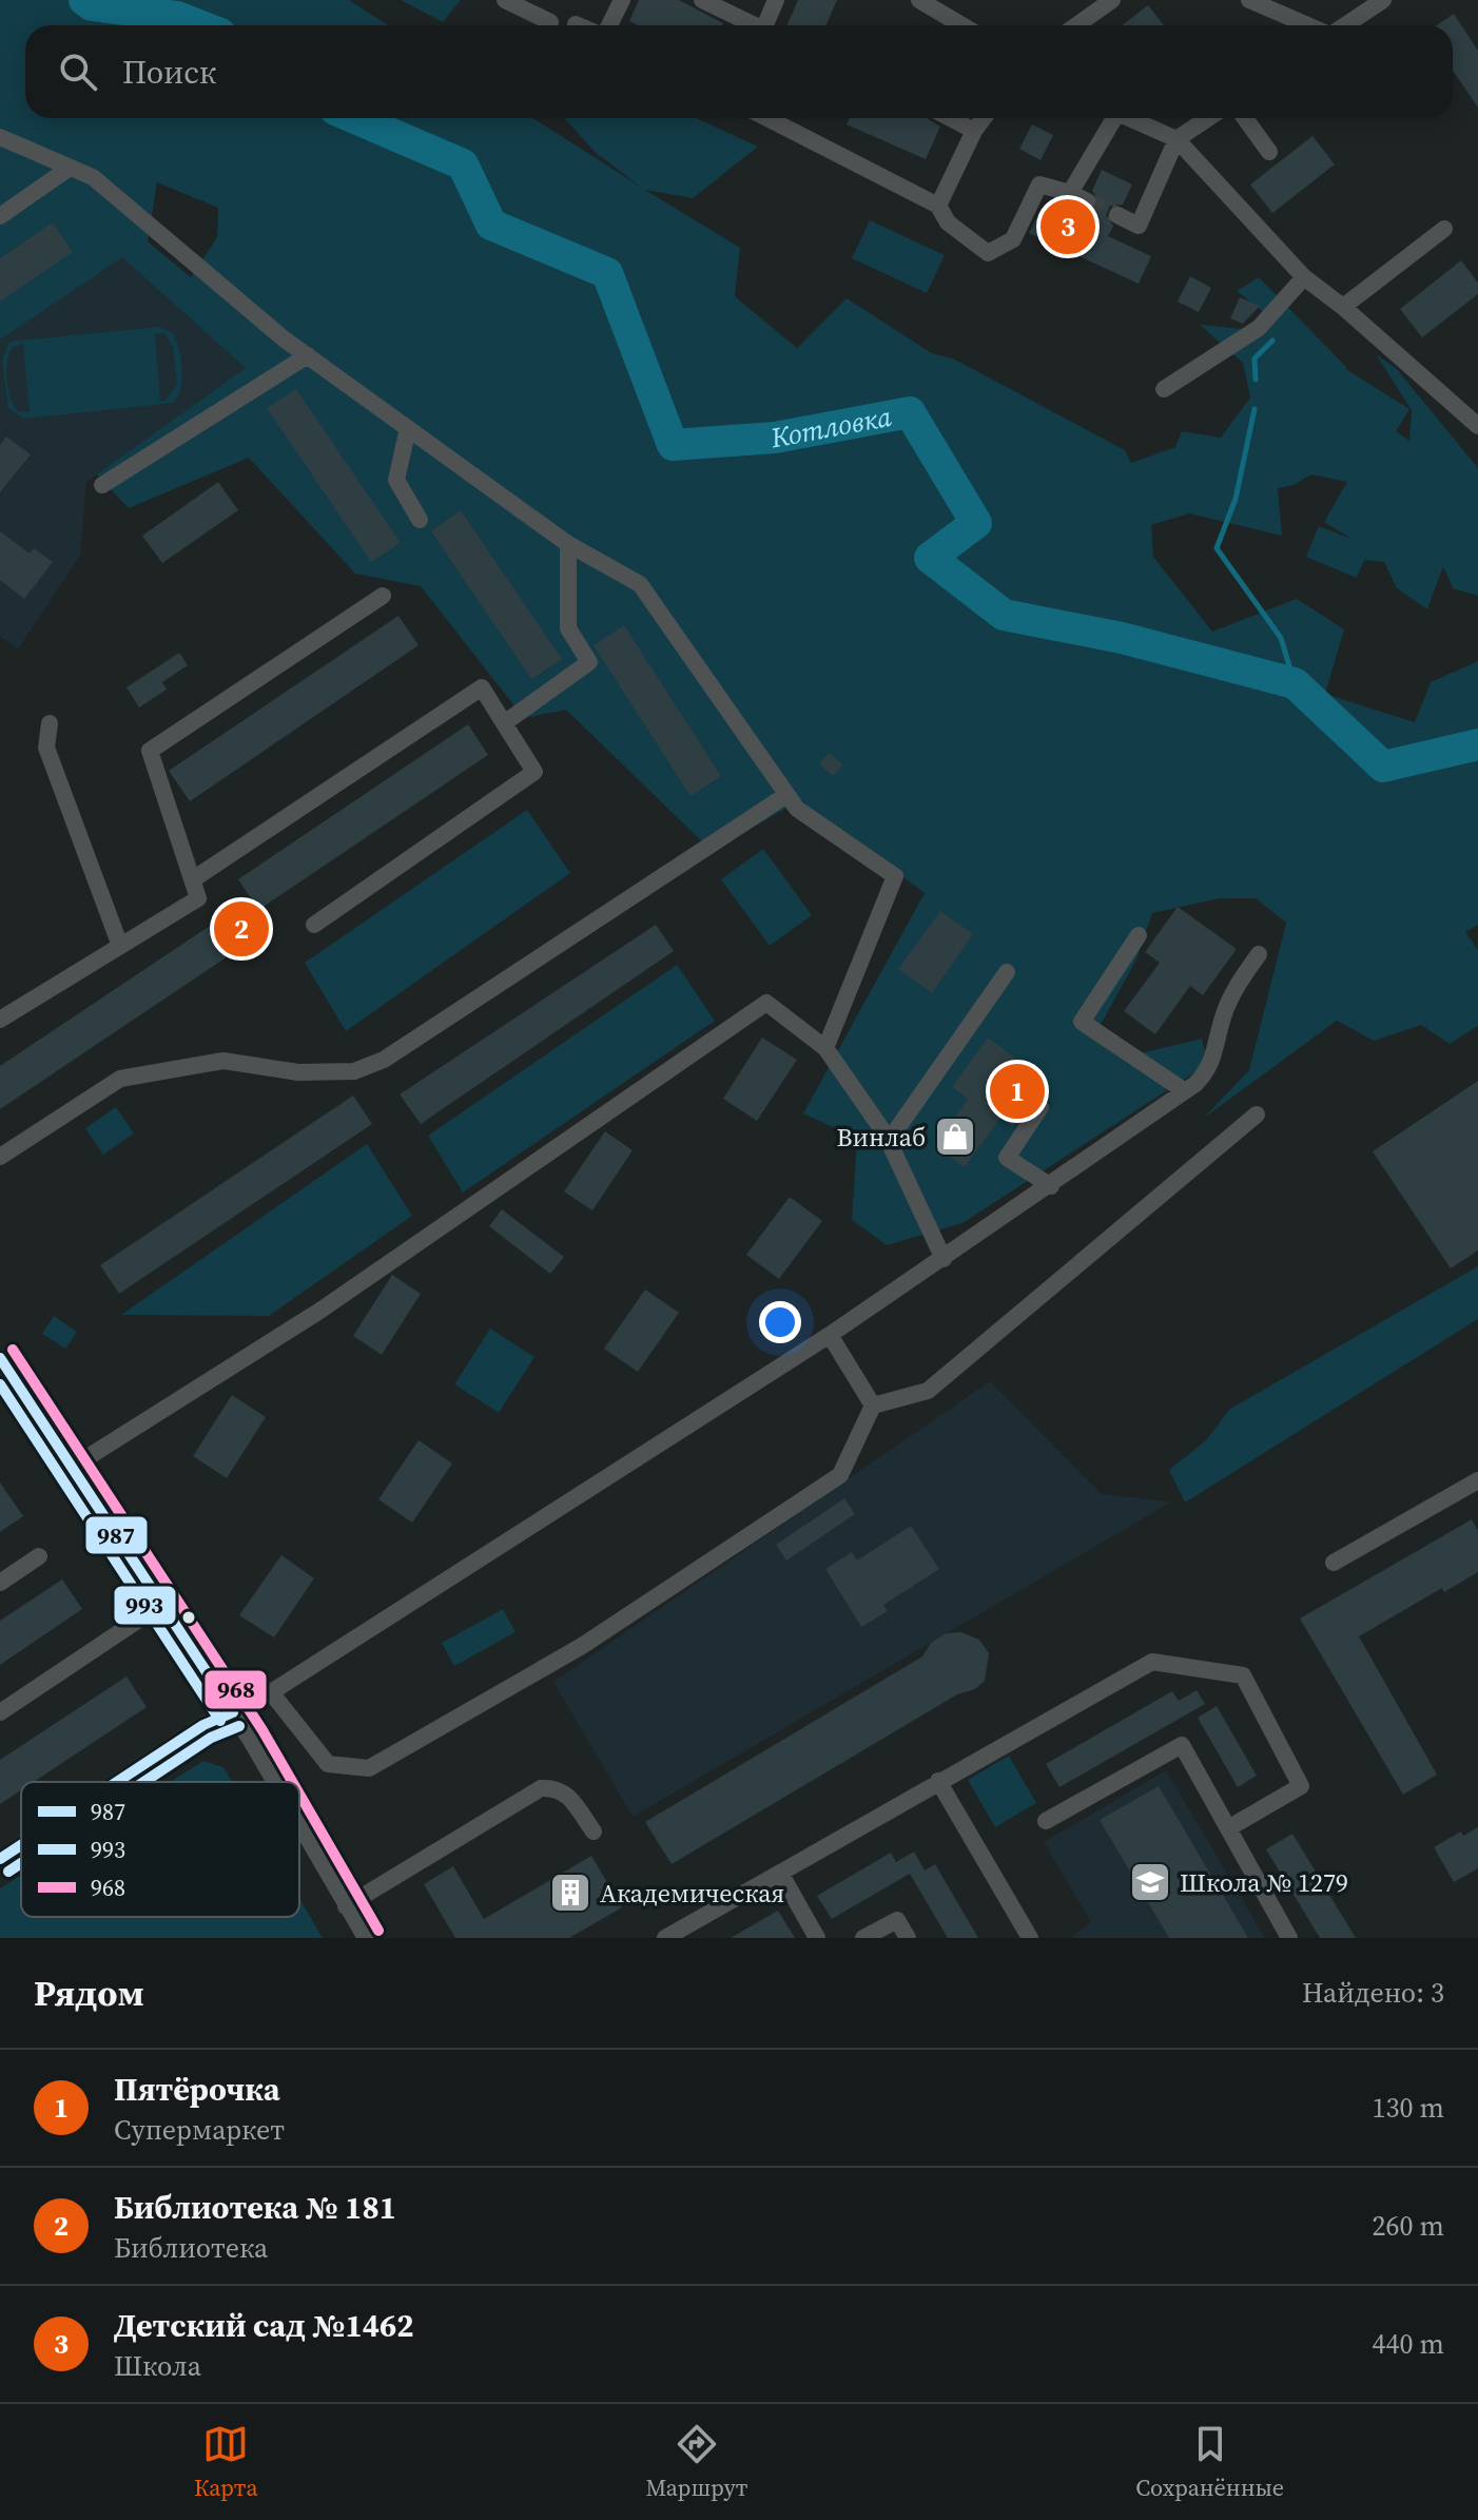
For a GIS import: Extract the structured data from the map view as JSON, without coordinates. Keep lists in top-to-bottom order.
{
  "water": ["Котловка"],
  "places": {
    "shop": ["Винлаб"],
    "school or university": ["Школа № 1279"],
    "building": ["Академическая"]
  },
  "lines": ["transit line 968", "transit line 987", "transit line 993"],
  "legend": ["987", "993", "968"],
  "page": {
    "search": "Поиск",
    "pins": ["3", "2", "1"],
    "heading": ["Рядом", "Найдено: 3"],
    "list": [
      {
        "mark": "1",
        "name": "Пятёрочка",
        "note": "Супермаркет",
        "value": "130 m"
      },
      {
        "mark": "2",
        "name": "Библиотека № 181",
        "note": "Библиотека",
        "value": "260 m"
      },
      {
        "mark": "3",
        "name": "Детский сад №1462",
        "note": "Школа",
        "value": "440 m"
      }
    ],
    "nav": ["Карта", "Маршрут", "Сохранённые"]
  }
}
